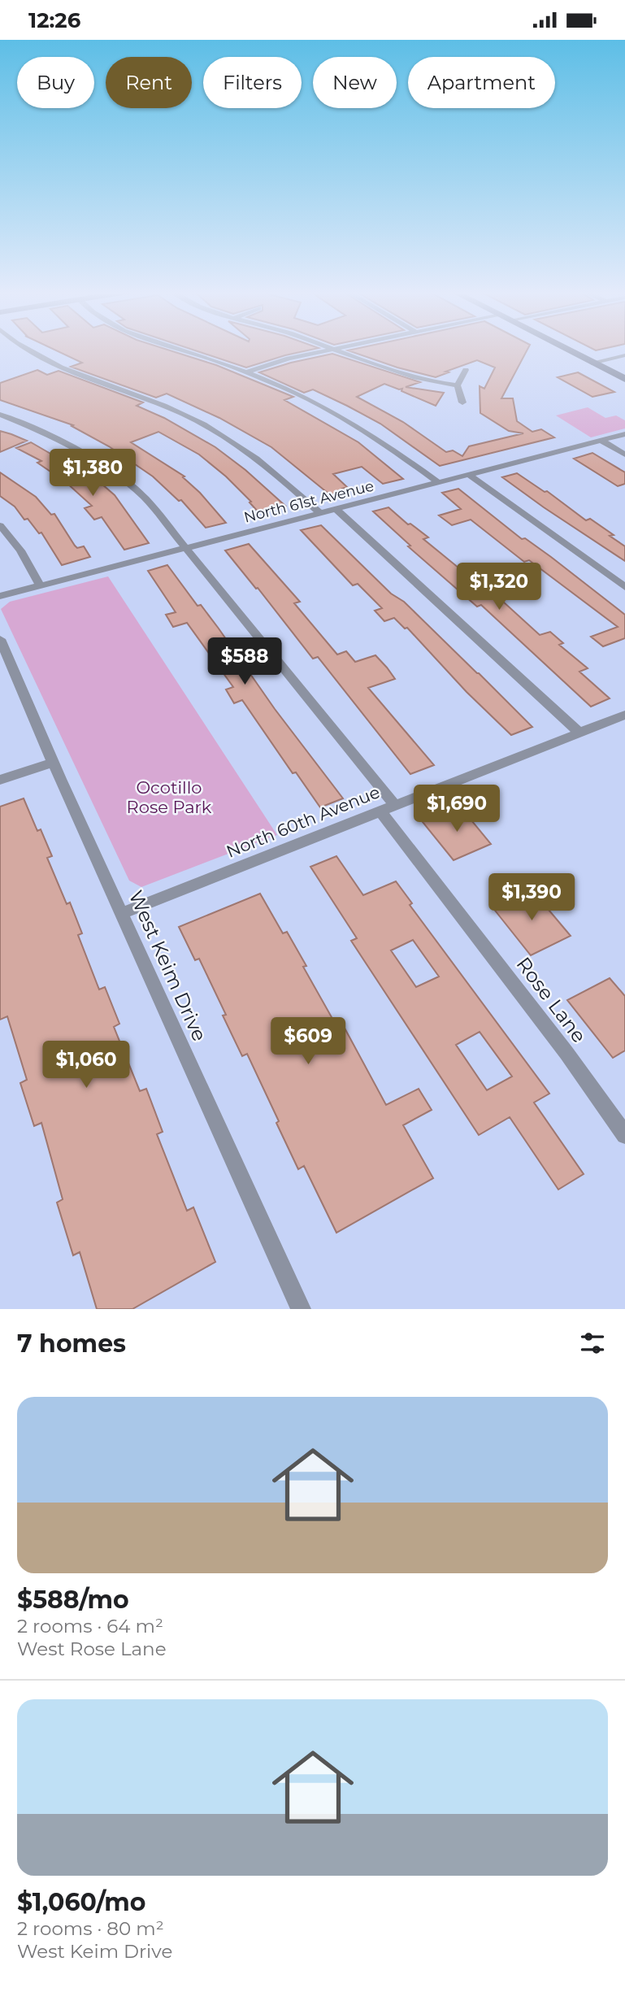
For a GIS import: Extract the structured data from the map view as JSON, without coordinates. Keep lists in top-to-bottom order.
{
  "streets": {
    "street": [
      "North 61st Avenue",
      "North 60th Avenue",
      "West Keim Drive",
      "Rose Lane"
    ]
  },
  "crossings": [
    ["North 61st Avenue", "Rose Lane"],
    ["North 60th Avenue", "West Keim Drive"],
    ["North 60th Avenue", "Rose Lane"]
  ],
  "parks": ["Ocotillo Rose Park"],
  "page": {
    "status": "12:26",
    "chip": [
      "Buy",
      "Rent",
      "Filters",
      "New",
      "Apartment"
    ],
    "price": [
      "$1,380",
      "$1,320",
      "$588",
      "$1,690",
      "$1,390",
      "$609",
      "$1,060"
    ],
    "heading": "7 homes",
    "list": [
      {
        "name": "$588/mo",
        "note": "2 rooms · 64 m² · West Rose Lane"
      },
      {
        "name": "$1,060/mo",
        "note": "2 rooms · 80 m² · West Keim Drive"
      }
    ]
  }
}
